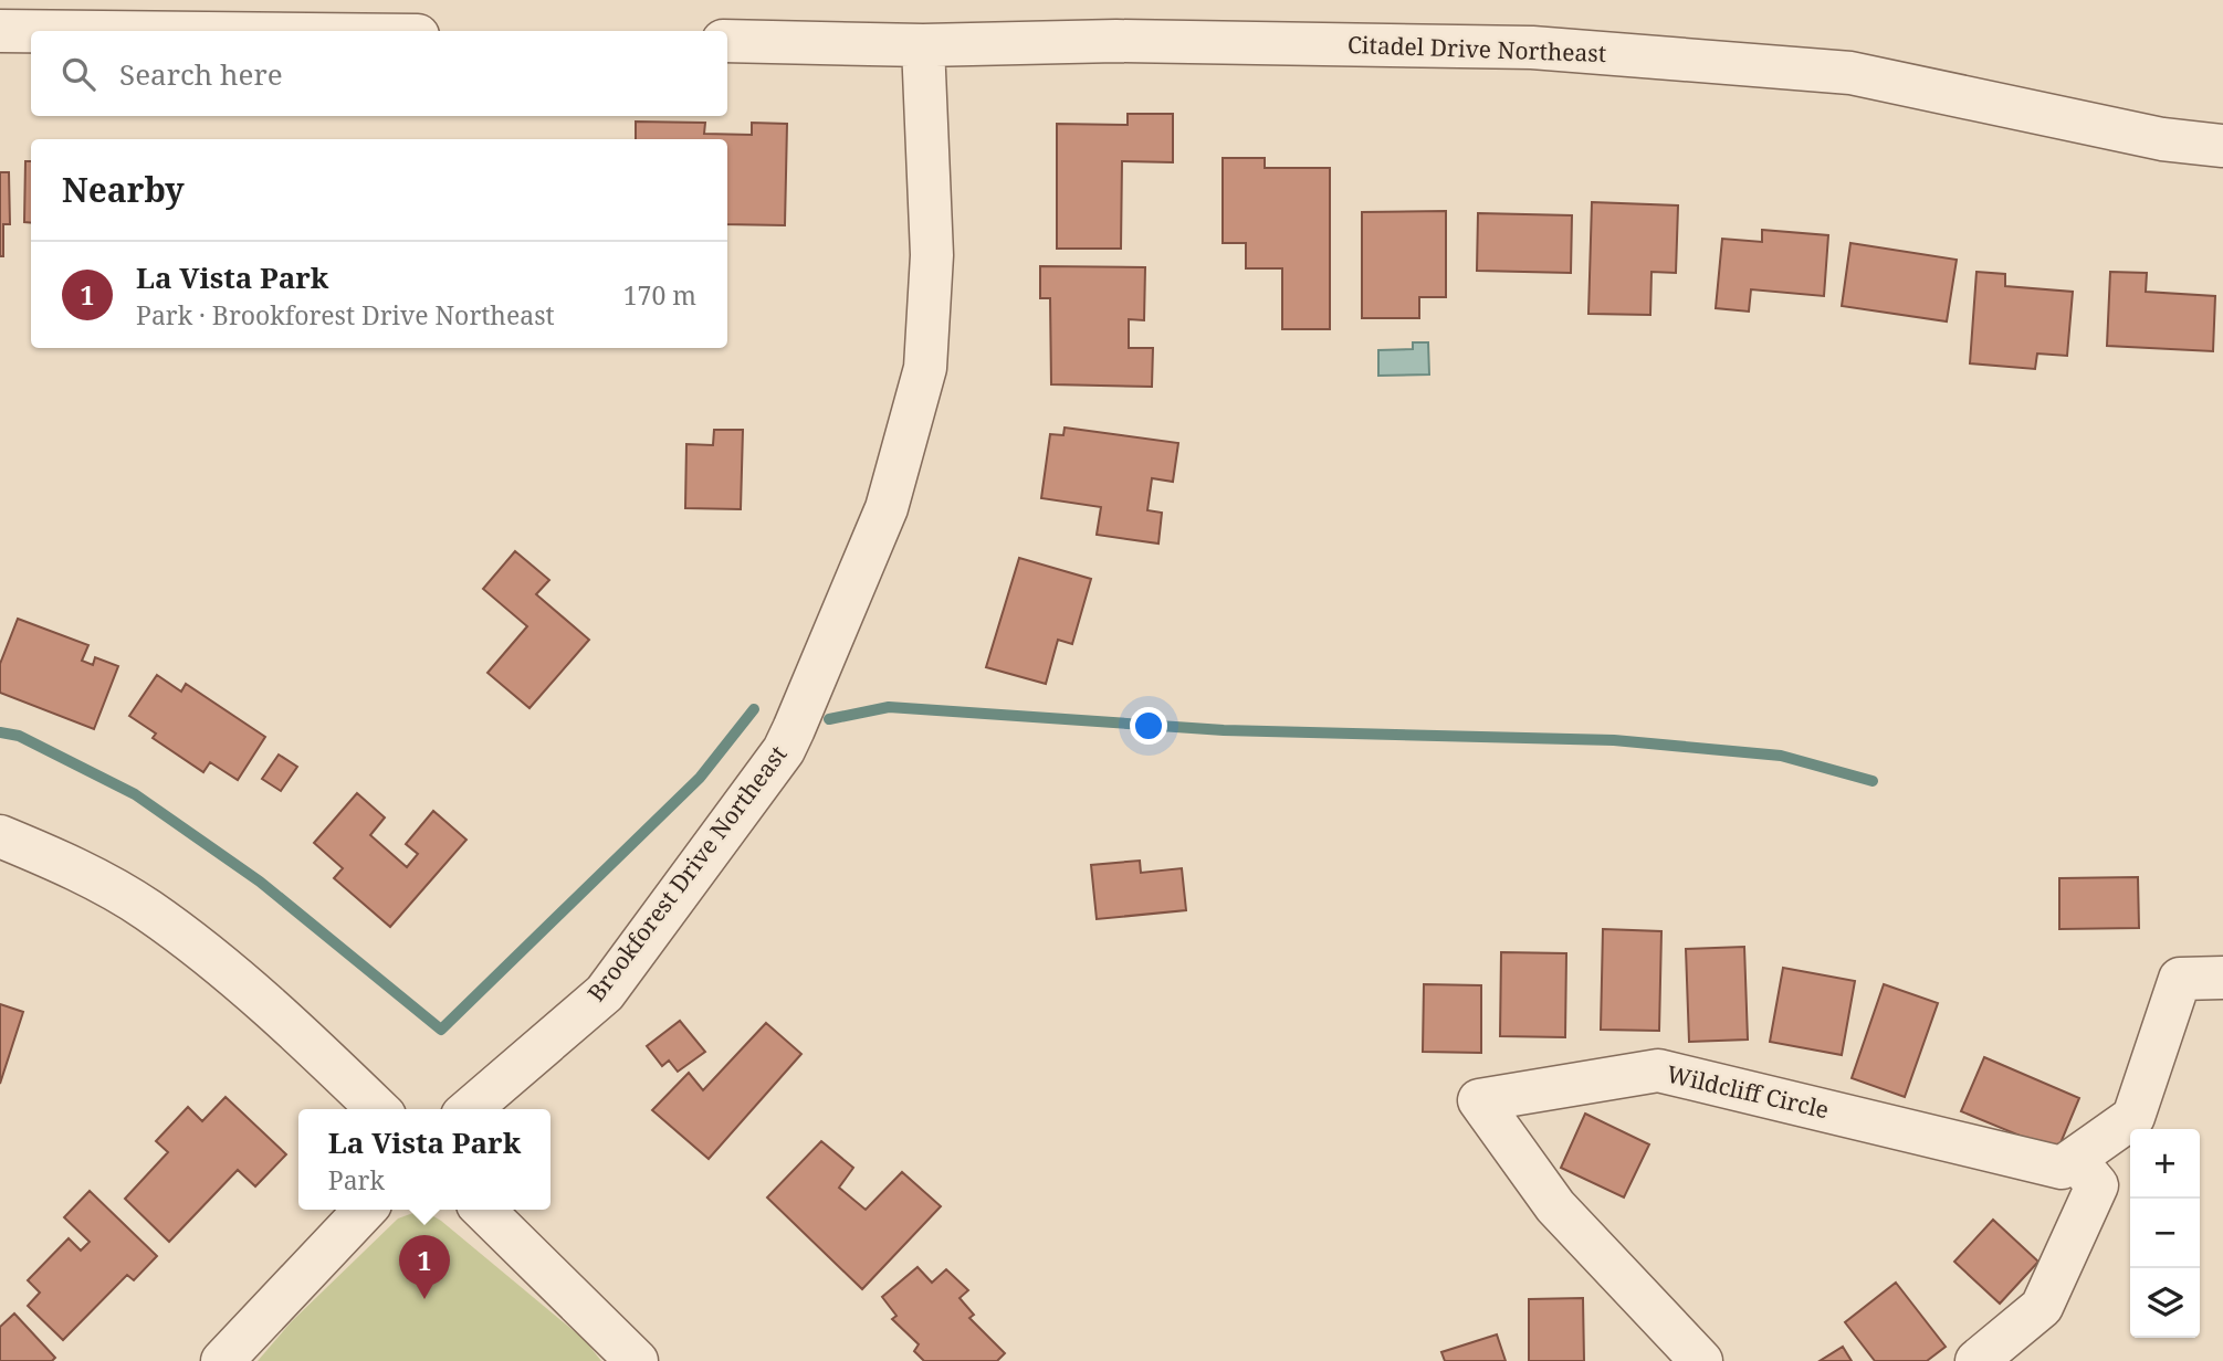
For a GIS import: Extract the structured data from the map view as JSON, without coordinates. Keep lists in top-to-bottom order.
{
  "streets": {
    "street": ["Citadel Drive Northeast", "Brookforest Drive Northeast", "Wildcliff Circle"]
  },
  "crossings": [
    ["Citadel Drive Northeast", "Brookforest Drive Northeast"]
  ],
  "page": {
    "search": "Search here",
    "heading": "Nearby",
    "list": [
      {
        "mark": "1",
        "name": "La Vista Park",
        "note": "Park · Brookforest Drive Northeast",
        "value": "170 m"
      }
    ],
    "popup": ["La Vista Park", "Park"],
    "map_buttons": ["+", "−"],
    "pins": "1"
  }
}
